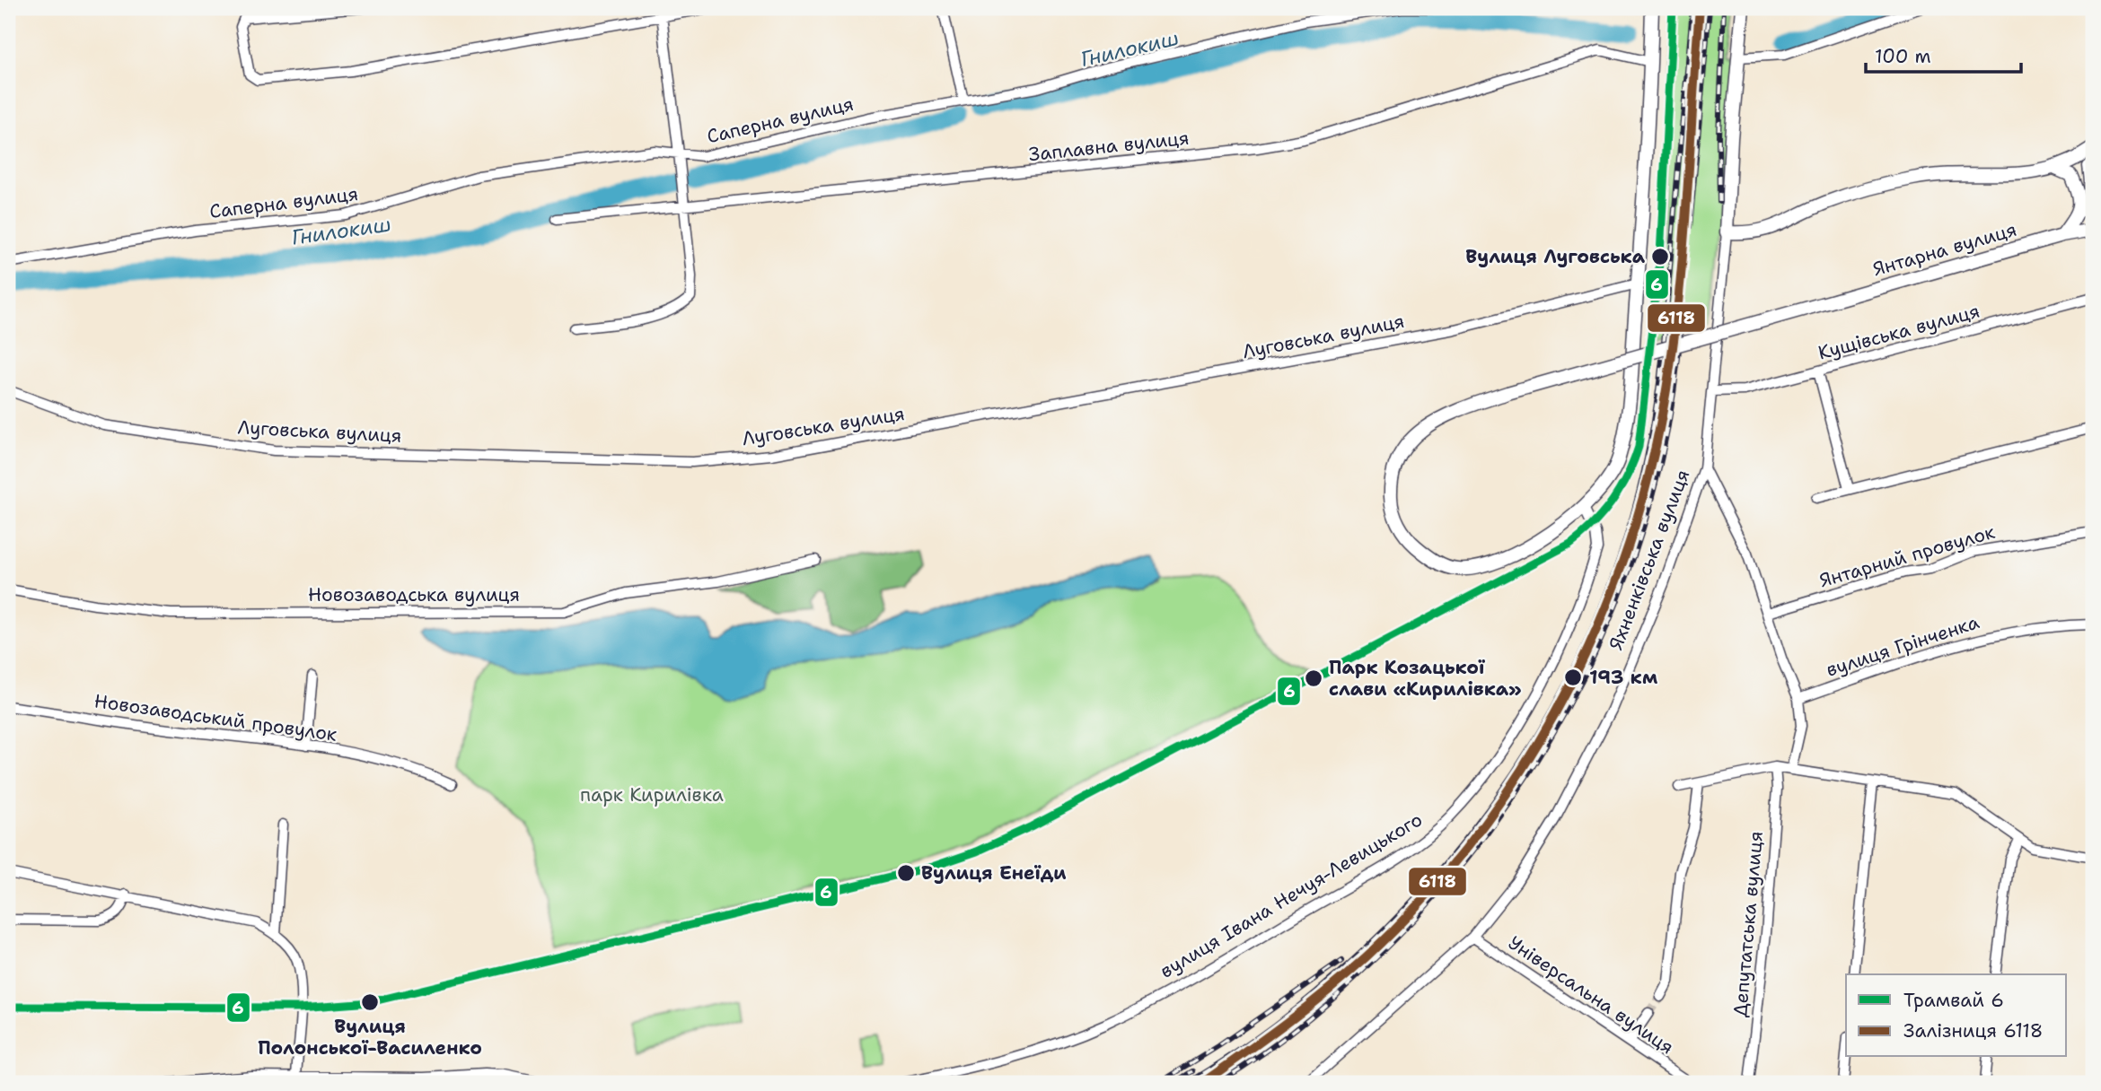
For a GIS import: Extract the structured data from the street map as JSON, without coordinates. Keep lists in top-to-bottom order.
{
  "streets": {
    "main road": ["Янтарна вулиця", "Яхненківська вулиця"],
    "street": [
      "Саперна вулиця",
      "Заплавна вулиця",
      "Кущівська вулиця",
      "Луговська вулиця",
      "Янтарний провулок",
      "Новозаводська вулиця",
      "вулиця Грінченка",
      "Новозаводський провулок",
      "вулиця Івана Нечуя-Левицького",
      "Депутатська вулиця",
      "Універсальна вулиця"
    ]
  },
  "crossings": [
    ["Янтарна вулиця", "вулиця Івана Нечуя-Левицького"],
    ["Кущівська вулиця", "Яхненківська вулиця"],
    ["Яхненківська вулиця", "Універсальна вулиця"]
  ],
  "water": ["Гнилокиш"],
  "parks": ["парк Кирилівка"],
  "places": [
    "Вулиця Луговська",
    "193 км",
    "Парк Козацької слави «Кирилівка»",
    "Вулиця Енеїди",
    "Вулиця Полонської-Василенко"
  ],
  "lines": ["tram line 6", "rail line 6118"],
  "legend": ["Трамвай 6", "Залізниця 6118"],
  "scale_bar": "100 m"
}
